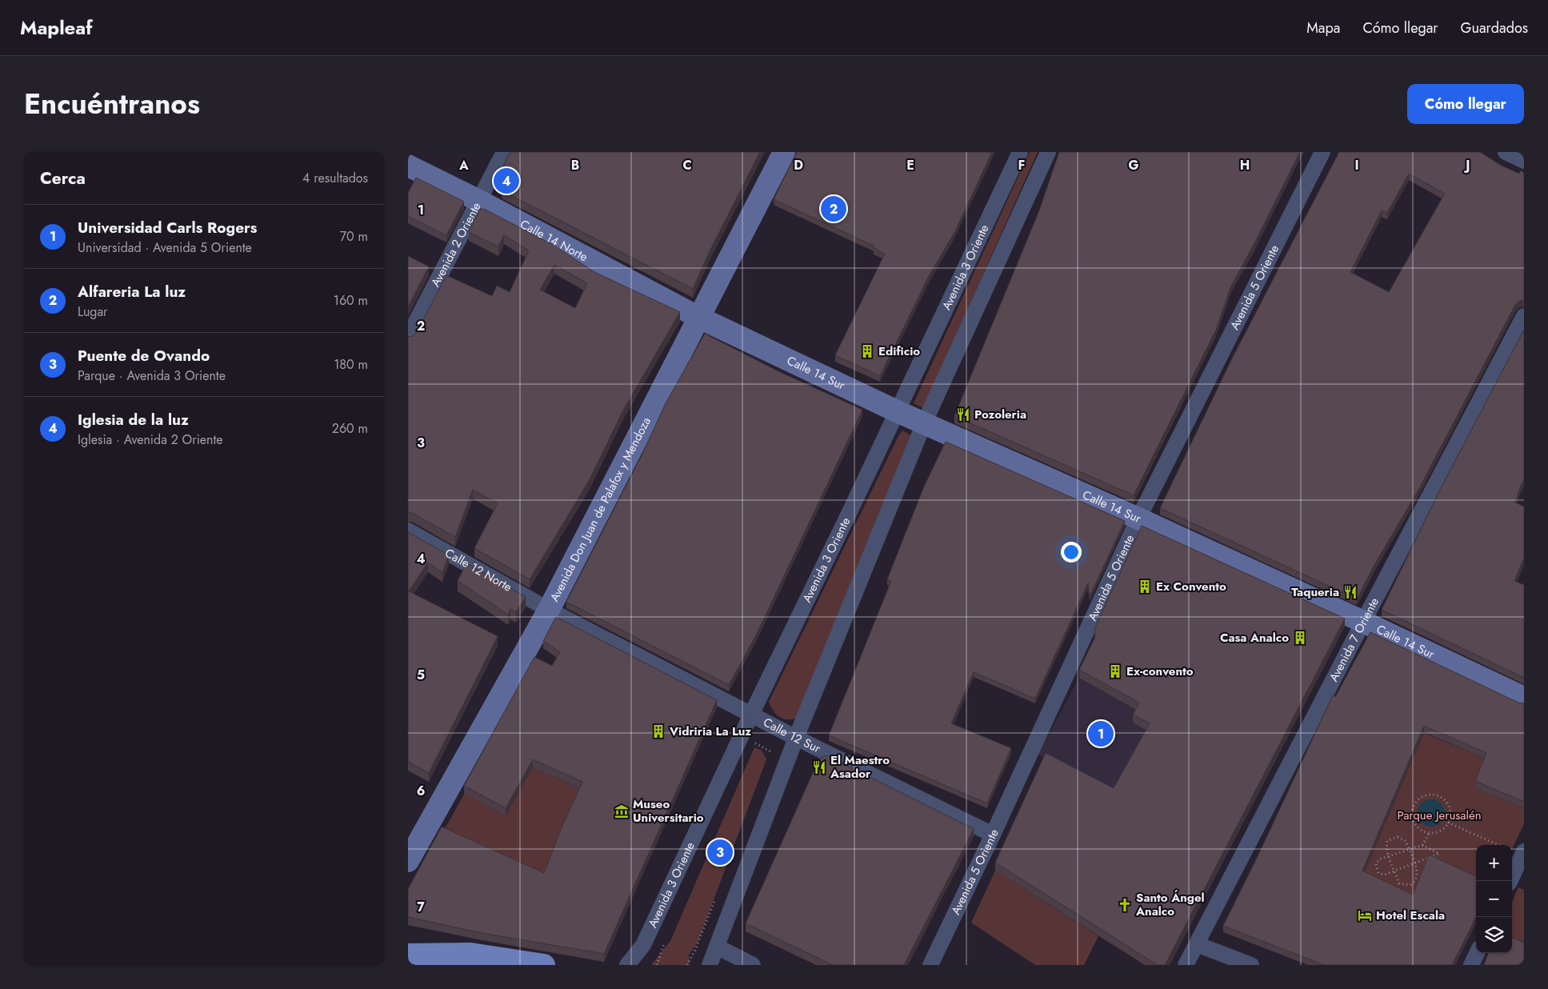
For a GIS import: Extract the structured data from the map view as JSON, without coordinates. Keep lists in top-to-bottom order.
{
  "streets": {
    "main road": ["Calle 14 Norte", "Calle 14 Sur", "Avenida Don Juan de Palafox y Mendoza"],
    "street": [
      "Avenida 2 Oriente",
      "Avenida 3 Oriente",
      "Avenida 5 Oriente",
      "Calle 12 Norte",
      "Avenida 7 Oriente",
      "Calle 12 Sur"
    ]
  },
  "crossings": [
    ["Calle 14 Norte", "Avenida 2 Oriente"],
    ["Calle 14 Norte", "Calle 14 Sur"],
    ["Calle 14 Norte", "Avenida Don Juan de Palafox y Mendoza"],
    ["Avenida 3 Oriente", "Calle 14 Sur"],
    ["Avenida 3 Oriente", "Calle 12 Sur"],
    ["Avenida 5 Oriente", "Calle 14 Sur"],
    ["Avenida 5 Oriente", "Calle 12 Sur"],
    ["Calle 14 Sur", "Avenida Don Juan de Palafox y Mendoza"],
    ["Calle 14 Sur", "Avenida 7 Oriente"],
    ["Avenida Don Juan de Palafox y Mendoza", "Calle 12 Norte"],
    ["Avenida Don Juan de Palafox y Mendoza", "Calle 12 Sur"],
    ["Calle 12 Norte", "Calle 12 Sur"]
  ],
  "parks": ["Parque Jerusalén"],
  "places": {
    "building": [
      "Edificio",
      "Ex Convento",
      "Casa Analco",
      "Ex-convento",
      "Vidriria La Luz"
    ],
    "restaurant": ["Pozoleria", "Taqueria", "El Maestro Asador"],
    "museum": ["Museo Universitario"],
    "church": ["Santo Ángel Analco"],
    "hotel": ["Hotel Escala"]
  },
  "page": {
    "header": "Mapleaf",
    "nav": ["Mapa", "Cómo llegar", "Guardados"],
    "title": "Encuéntranos",
    "buttons": "Cómo llegar",
    "heading": ["Cerca", "4 resultados"],
    "pins": [
      "4",
      "2",
      "1",
      "3"
    ],
    "list": [
      {
        "mark": "1",
        "name": "Universidad Carls Rogers",
        "note": "Universidad · Avenida 5 Oriente",
        "value": "70 m"
      },
      {
        "mark": "2",
        "name": "Alfareria La luz",
        "note": "Lugar",
        "value": "160 m"
      },
      {
        "mark": "3",
        "name": "Puente de Ovando",
        "note": "Parque · Avenida 3 Oriente",
        "value": "180 m"
      },
      {
        "mark": "4",
        "name": "Iglesia de la luz",
        "note": "Iglesia · Avenida 2 Oriente",
        "value": "260 m"
      }
    ],
    "map_buttons": ["+", "−"]
  },
  "grid": {
    "columns": [
      "A",
      "B",
      "C",
      "D",
      "E",
      "F",
      "G",
      "H",
      "I",
      "J"
    ],
    "rows": [
      "1",
      "2",
      "3",
      "4",
      "5",
      "6",
      "7"
    ]
  }
}
